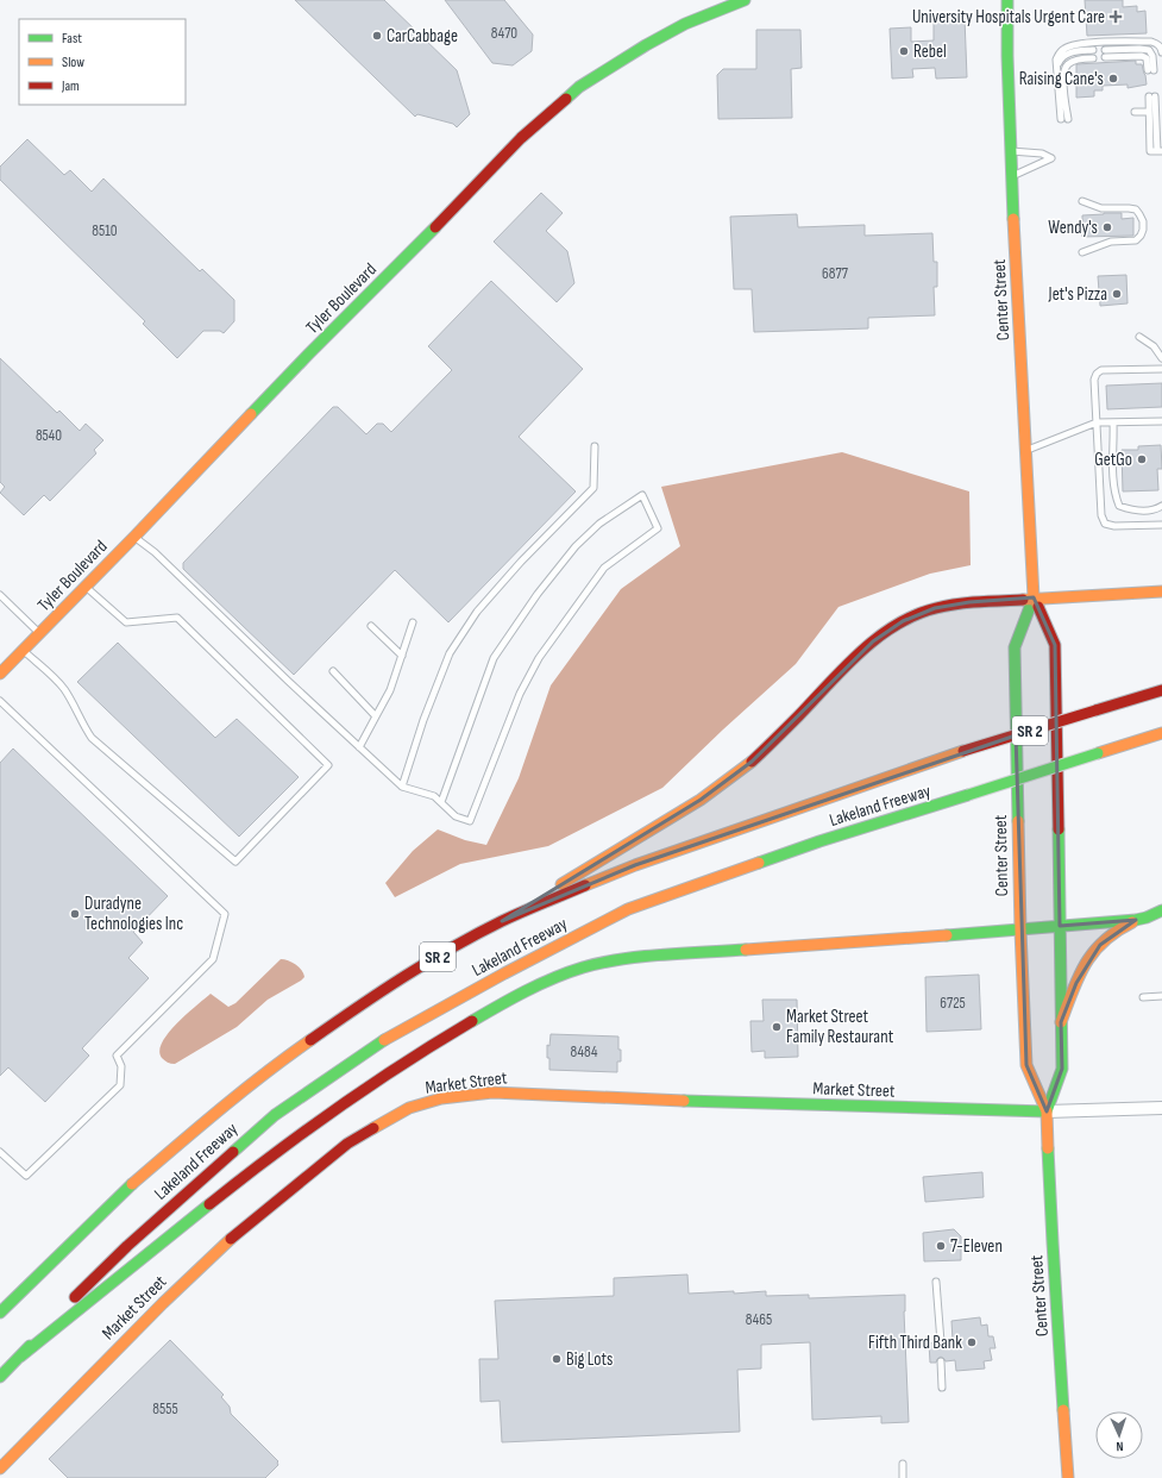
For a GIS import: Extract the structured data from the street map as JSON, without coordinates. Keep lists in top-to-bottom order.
{
  "streets": {
    "main road": [
      "Tyler Boulevard",
      "Center Street",
      "SR 2",
      "Lakeland Freeway",
      "Market Street"
    ]
  },
  "crossings": [
    ["Center Street", "Market Street"]
  ],
  "places": {
    "health": ["University Hospitals Urgent Care"],
    "other": [
      "CarCabbage",
      "Rebel",
      "Raising Cane's",
      "Wendy's",
      "Jet's Pizza",
      "GetGo",
      "Duradyne Technologies Inc",
      "Market Street Family Restaurant",
      "7-Eleven",
      "Fifth Third Bank",
      "Big Lots"
    ]
  },
  "house_numbers": [
    "8470",
    "8510",
    "6877",
    "8540",
    "6725",
    "8484",
    "8465",
    "8555"
  ],
  "legend": ["Fast", "Slow", "Jam"],
  "north": "bottom"
}
